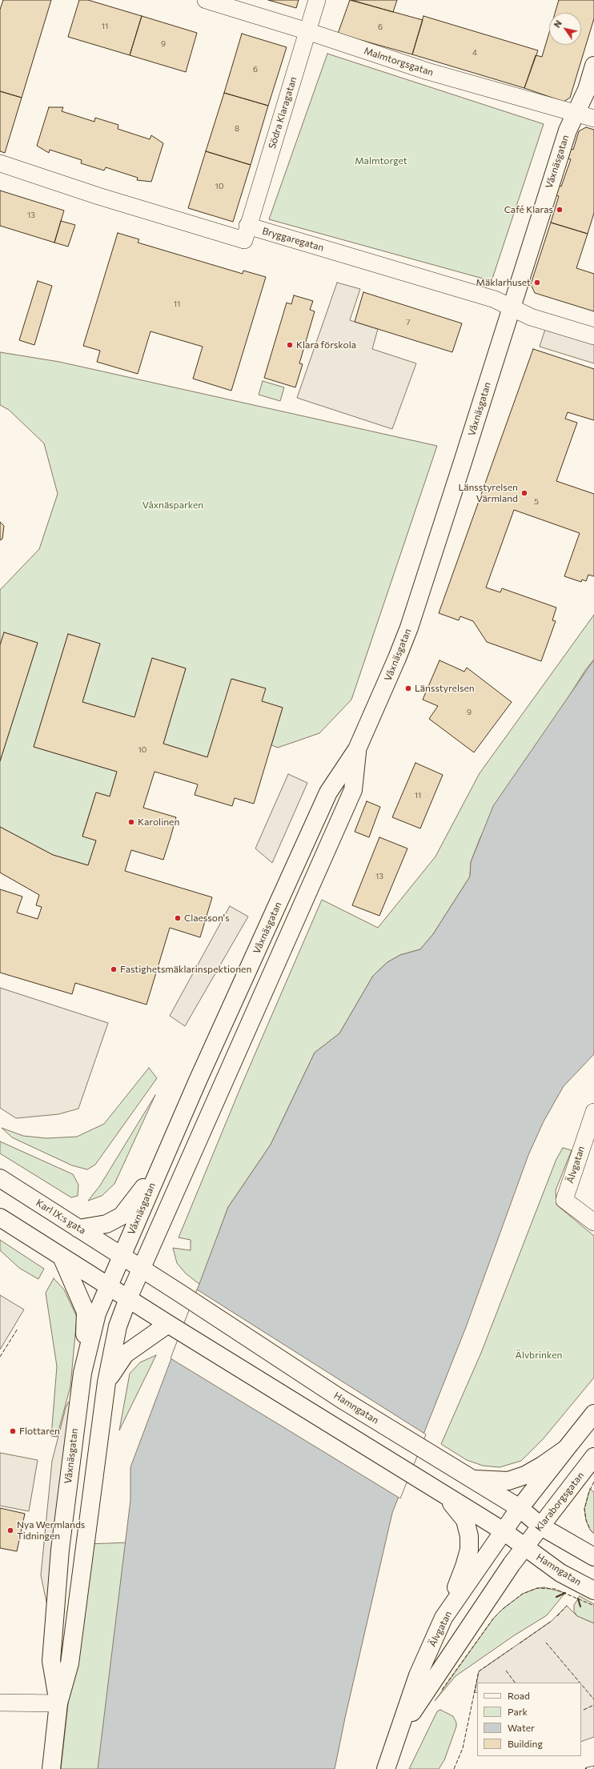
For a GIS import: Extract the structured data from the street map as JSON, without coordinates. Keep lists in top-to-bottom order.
{
  "streets": {
    "street": [
      "Malmtorgsgatan",
      "Södra Klaragatan",
      "Våxnäsgatan",
      "Bryggaregatan",
      "Älvgatan",
      "Karl IX:s gata",
      "Hamngatan",
      "Klaraborgsgatan"
    ]
  },
  "crossings": [
    ["Malmtorgsgatan", "Södra Klaragatan"],
    ["Malmtorgsgatan", "Våxnäsgatan"],
    ["Södra Klaragatan", "Bryggaregatan"],
    ["Våxnäsgatan", "Bryggaregatan"],
    ["Våxnäsgatan", "Karl IX:s gata"],
    ["Våxnäsgatan", "Hamngatan"],
    ["Älvgatan", "Hamngatan"],
    ["Älvgatan", "Klaraborgsgatan"],
    ["Karl IX:s gata", "Hamngatan"],
    ["Hamngatan", "Klaraborgsgatan"]
  ],
  "parks": ["Malmtorget", "Våxnäsparken", "Älvbrinken"],
  "places": [
    "Café Klaras",
    "Mäklarhuset",
    "Klara förskola",
    "Länsstyrelsen Värmland",
    "Länsstyrelsen",
    "Karolinen",
    "Claesson's",
    "Fastighetsmäklarinspektionen",
    "Flottaren",
    "Nya Wermlands Tidningen"
  ],
  "house_numbers": [
    "11",
    "6",
    "9",
    "4",
    "6",
    "8",
    "10",
    "13",
    "11",
    "7",
    "5",
    "9",
    "10",
    "11",
    "13"
  ],
  "legend": [
    "Road",
    "Park",
    "Water",
    "Building"
  ],
  "north": "top left"
}
